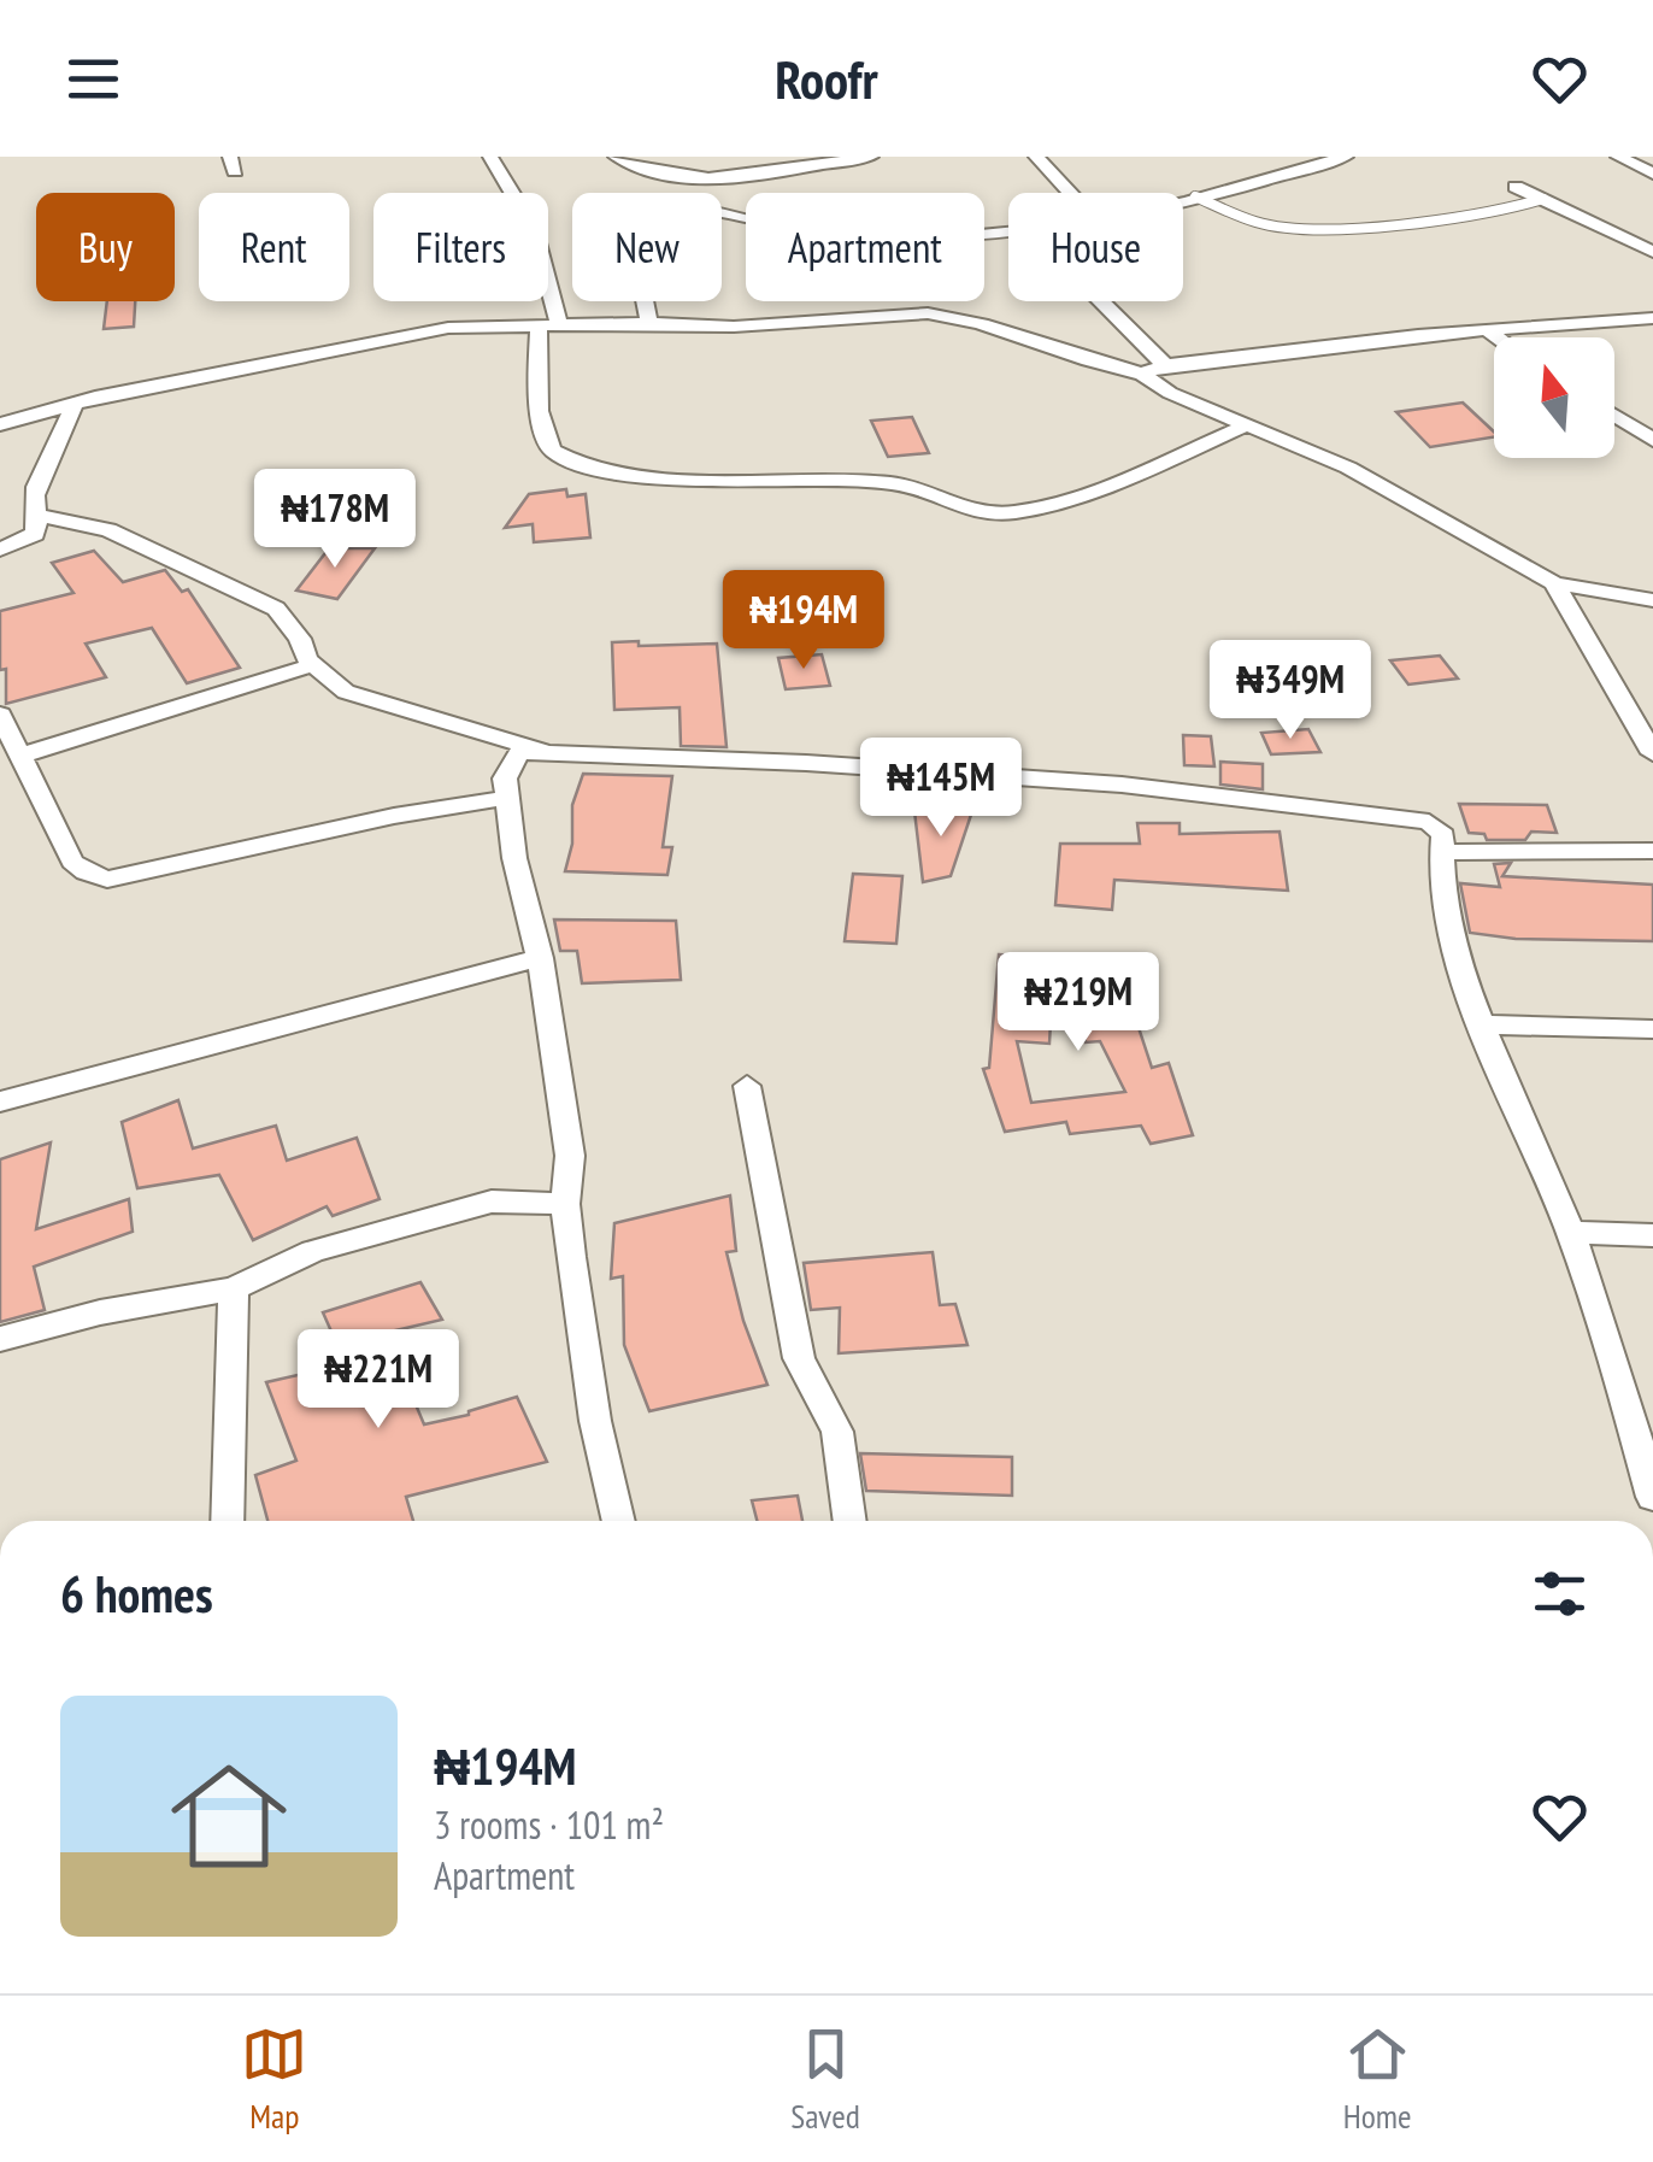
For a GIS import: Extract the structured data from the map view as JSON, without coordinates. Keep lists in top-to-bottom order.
{
  "north": "top",
  "page": {
    "header": "Roofr",
    "chip": [
      "Buy",
      "Rent",
      "Filters",
      "New",
      "Apartment",
      "House"
    ],
    "price": [
      "₦178M",
      "₦194M",
      "₦349M",
      "₦145M",
      "₦219M",
      "₦221M"
    ],
    "heading": "6 homes",
    "list": [
      {
        "name": "₦194M",
        "note": "3 rooms · 101 m² · Apartment"
      }
    ],
    "tabs": ["Map", "Saved", "Home"]
  }
}
